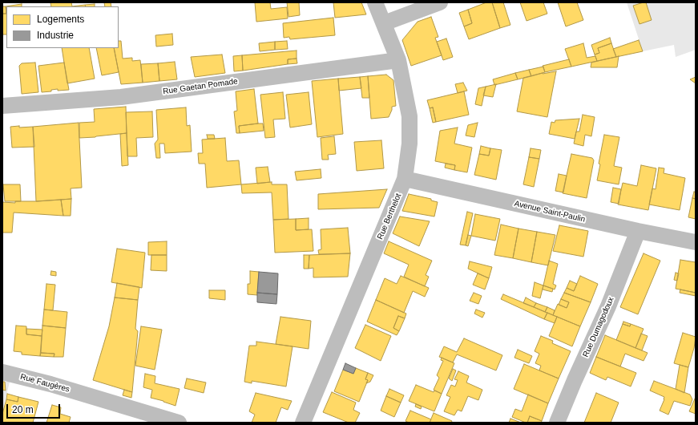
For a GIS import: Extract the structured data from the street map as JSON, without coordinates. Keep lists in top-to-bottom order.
{
  "streets": {
    "street": [
      "Rue Gaetan Pomade",
      "Avenue Saint-Paulin",
      "Rue Berthelot",
      "Rue Dumagodoux",
      "Rue Faugères"
    ]
  },
  "crossings": [
    ["Rue Gaetan Pomade", "Rue Berthelot"],
    ["Avenue Saint-Paulin", "Rue Berthelot"],
    ["Avenue Saint-Paulin", "Rue Dumagodoux"]
  ],
  "legend": ["Logements", "Industrie"],
  "scale_bar": "20 m"
}
